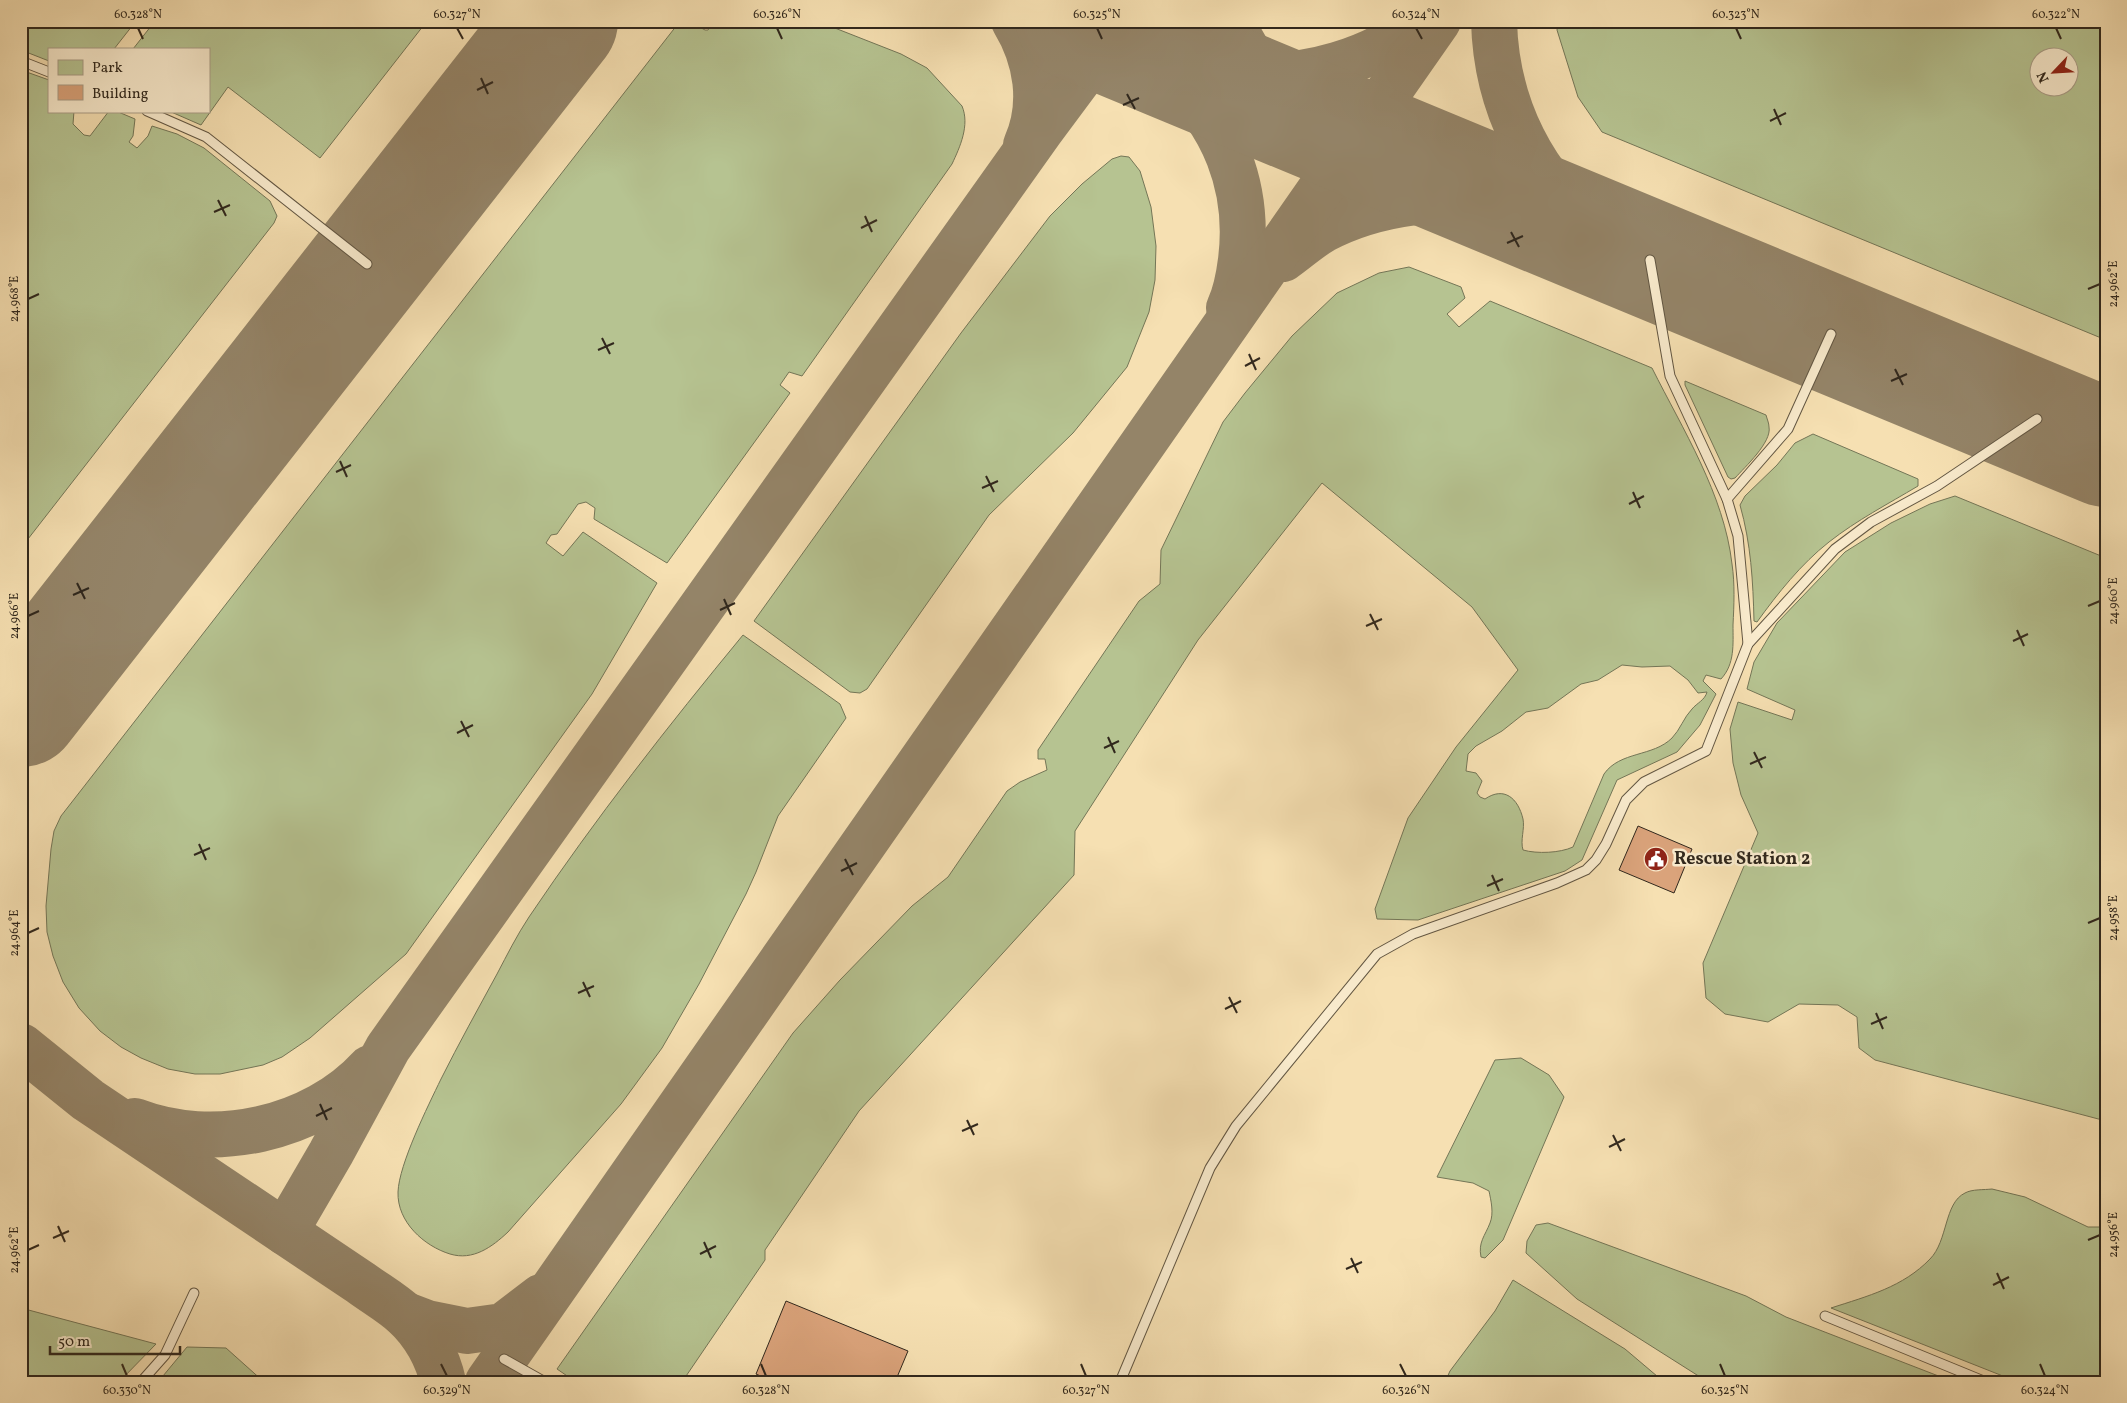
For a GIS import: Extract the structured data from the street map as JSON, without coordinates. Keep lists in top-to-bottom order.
{
  "places": {
    "public building": ["Rescue Station 2"]
  },
  "legend": ["Park", "Building"],
  "scale_bar": "50 m",
  "north": "bottom left",
  "coordinates": [
    "60.328°N",
    "60.327°N",
    "60.326°N",
    "60.325°N",
    "60.324°N",
    "60.323°N",
    "60.322°N",
    "24.962°E",
    "24.968°E",
    "24.960°E",
    "24.966°E",
    "24.958°E",
    "24.964°E",
    "24.956°E",
    "60.330°N",
    "60.329°N"
  ]
}
